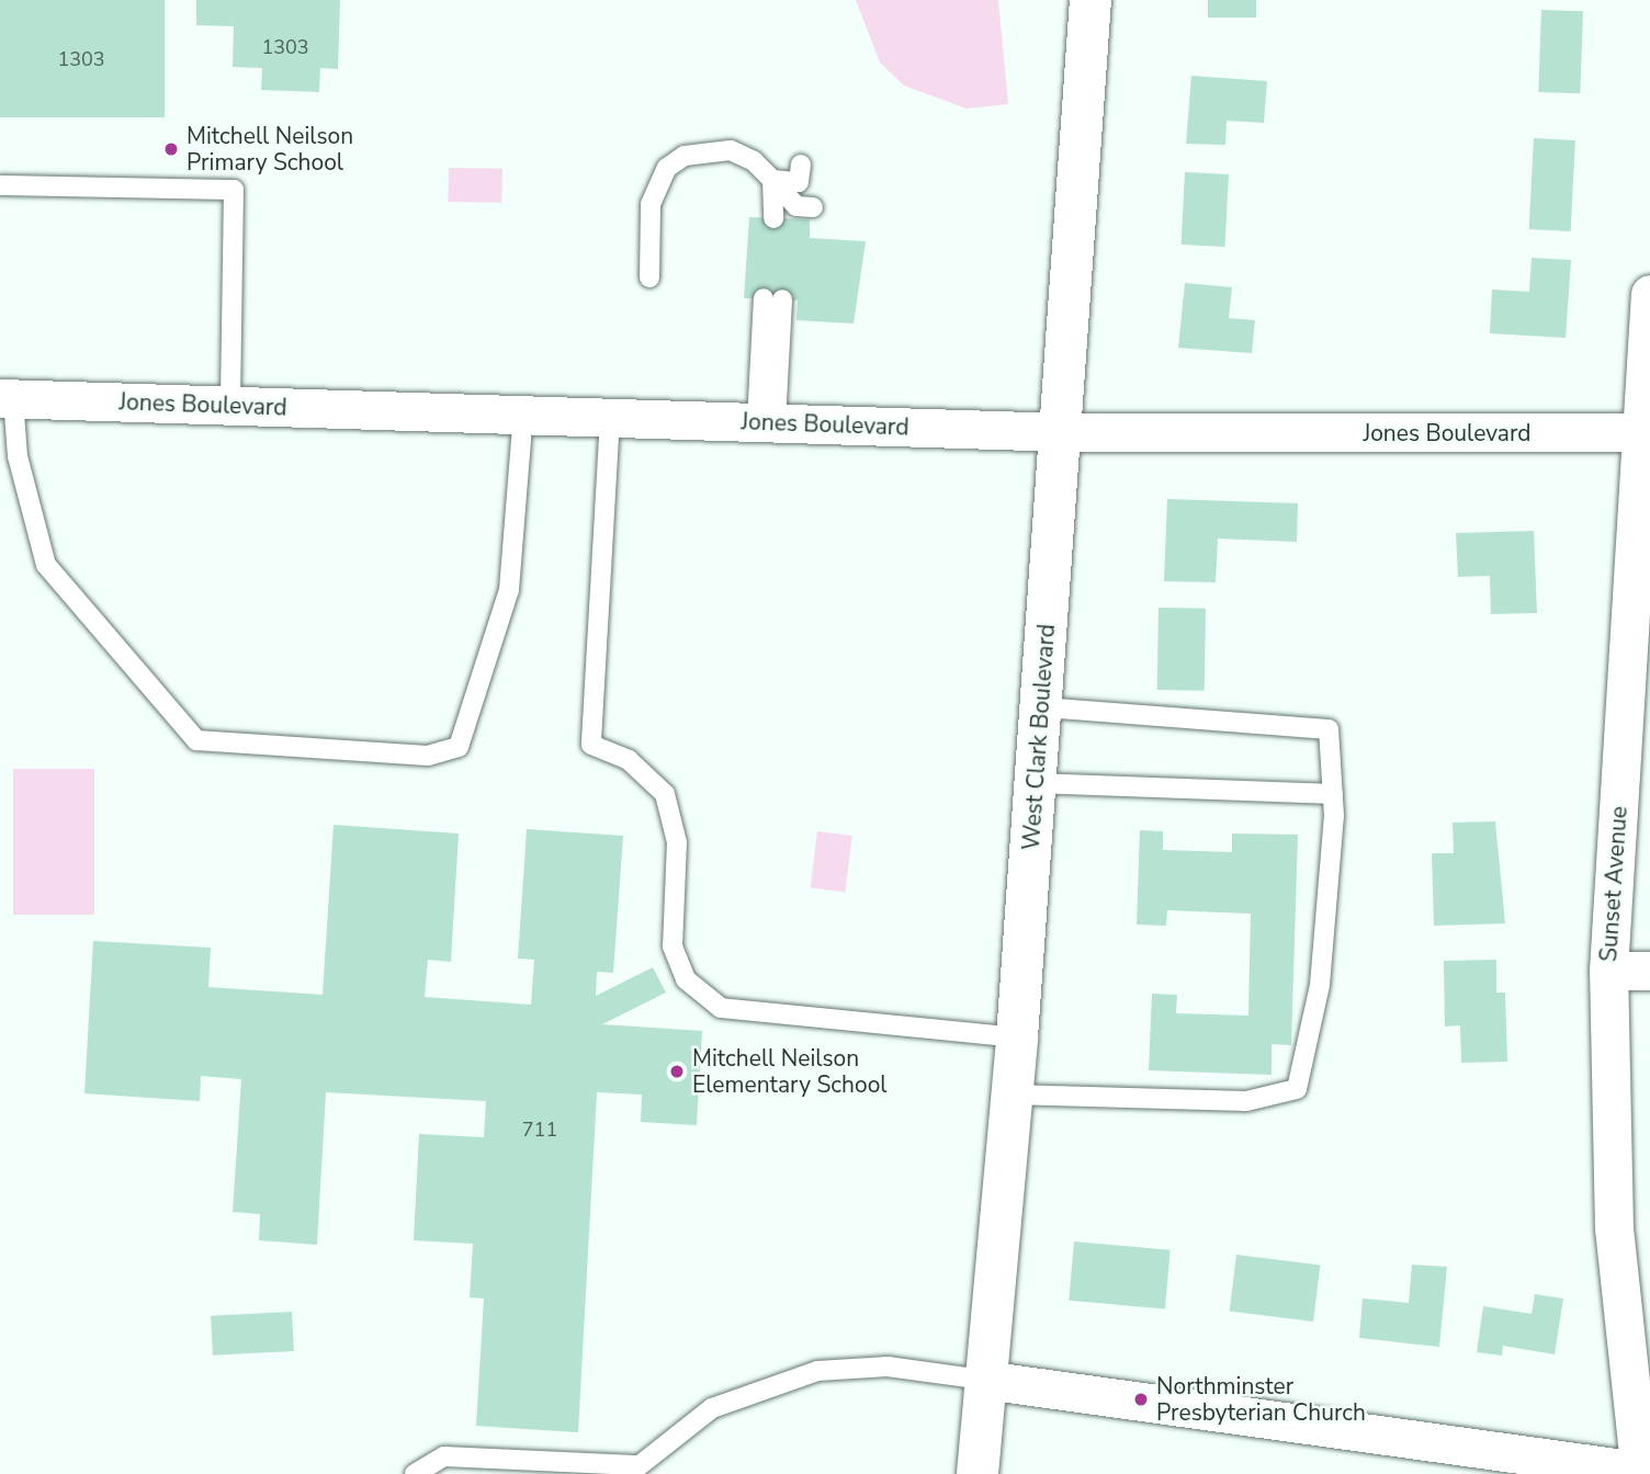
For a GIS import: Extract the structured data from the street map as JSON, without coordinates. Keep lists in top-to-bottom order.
{
  "streets": {
    "street": ["Jones Boulevard", "West Clark Boulevard", "Sunset Avenue"]
  },
  "crossings": [
    ["Jones Boulevard", "West Clark Boulevard"],
    ["Jones Boulevard", "Sunset Avenue"]
  ],
  "places": ["Mitchell Neilson Primary School", "Mitchell Neilson Elementary School", "Northminster Presbyterian Church"],
  "house_numbers": ["1303", "1303", "711"]
}
